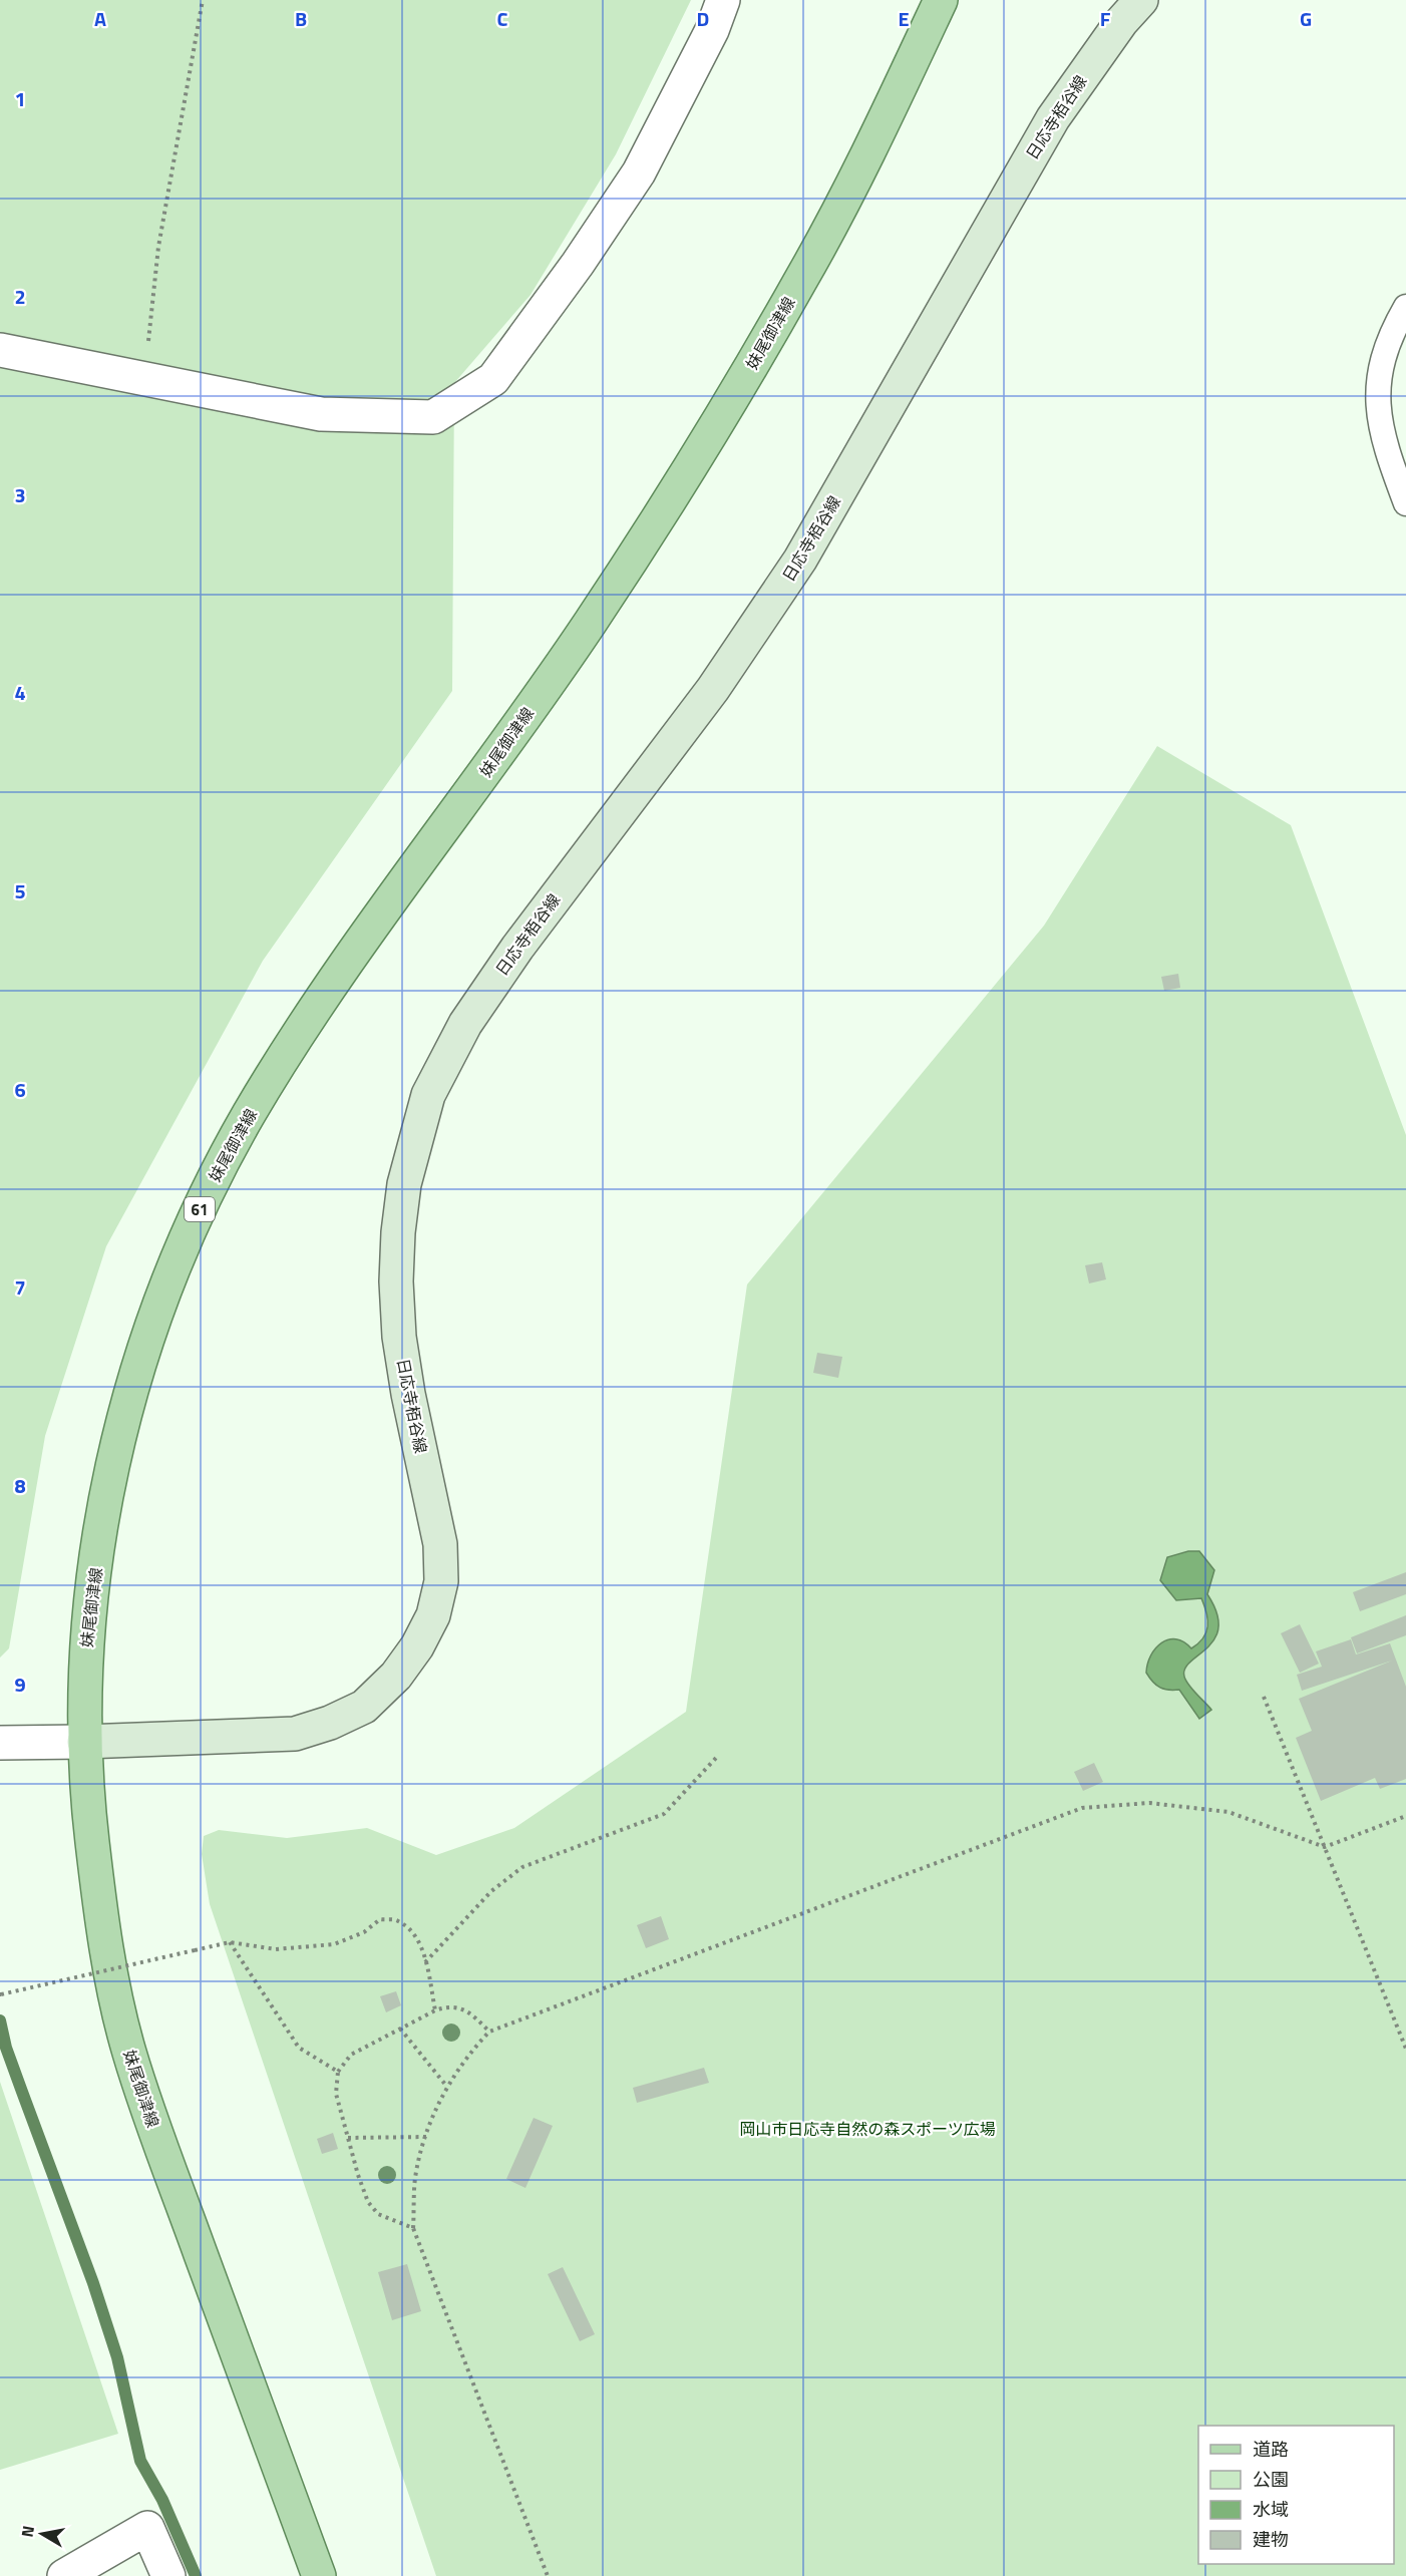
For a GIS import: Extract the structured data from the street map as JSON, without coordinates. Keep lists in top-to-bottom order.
{
  "streets": {
    "main road": ["日応寺栢谷線", "妹尾御津線", "61"]
  },
  "crossings": [
    ["日応寺栢谷線", "妹尾御津線"]
  ],
  "parks": ["岡山市日応寺自然の森スポーツ広場"],
  "legend": [
    "道路",
    "公園",
    "水域",
    "建物"
  ],
  "north": "left",
  "grid": {
    "columns": [
      "A",
      "B",
      "C",
      "D",
      "E",
      "F",
      "G"
    ],
    "rows": [
      "1",
      "2",
      "3",
      "4",
      "5",
      "6",
      "7",
      "8",
      "9"
    ]
  }
}
